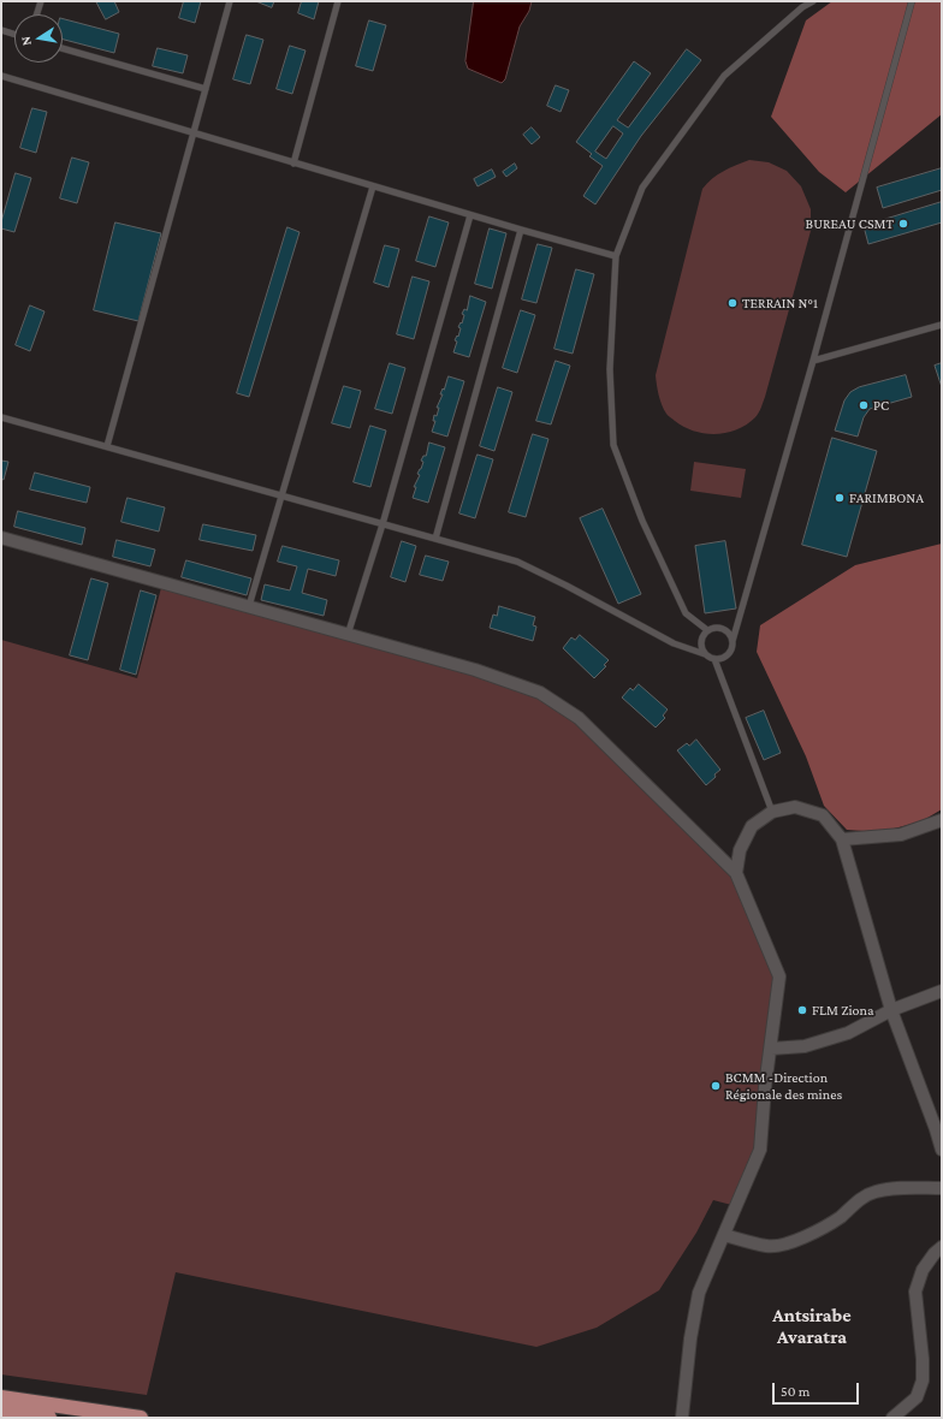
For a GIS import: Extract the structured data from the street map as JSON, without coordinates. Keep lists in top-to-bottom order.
{
  "districts": ["Antsirabe Avaratra"],
  "places": [
    "BUREAU CSMT",
    "TERRAIN N°1",
    "PC",
    "FARIMBONA",
    "FLM Ziona",
    "BCMM -Direction Régionale des mines"
  ],
  "scale_bar": "50 m",
  "north": "left"
}
